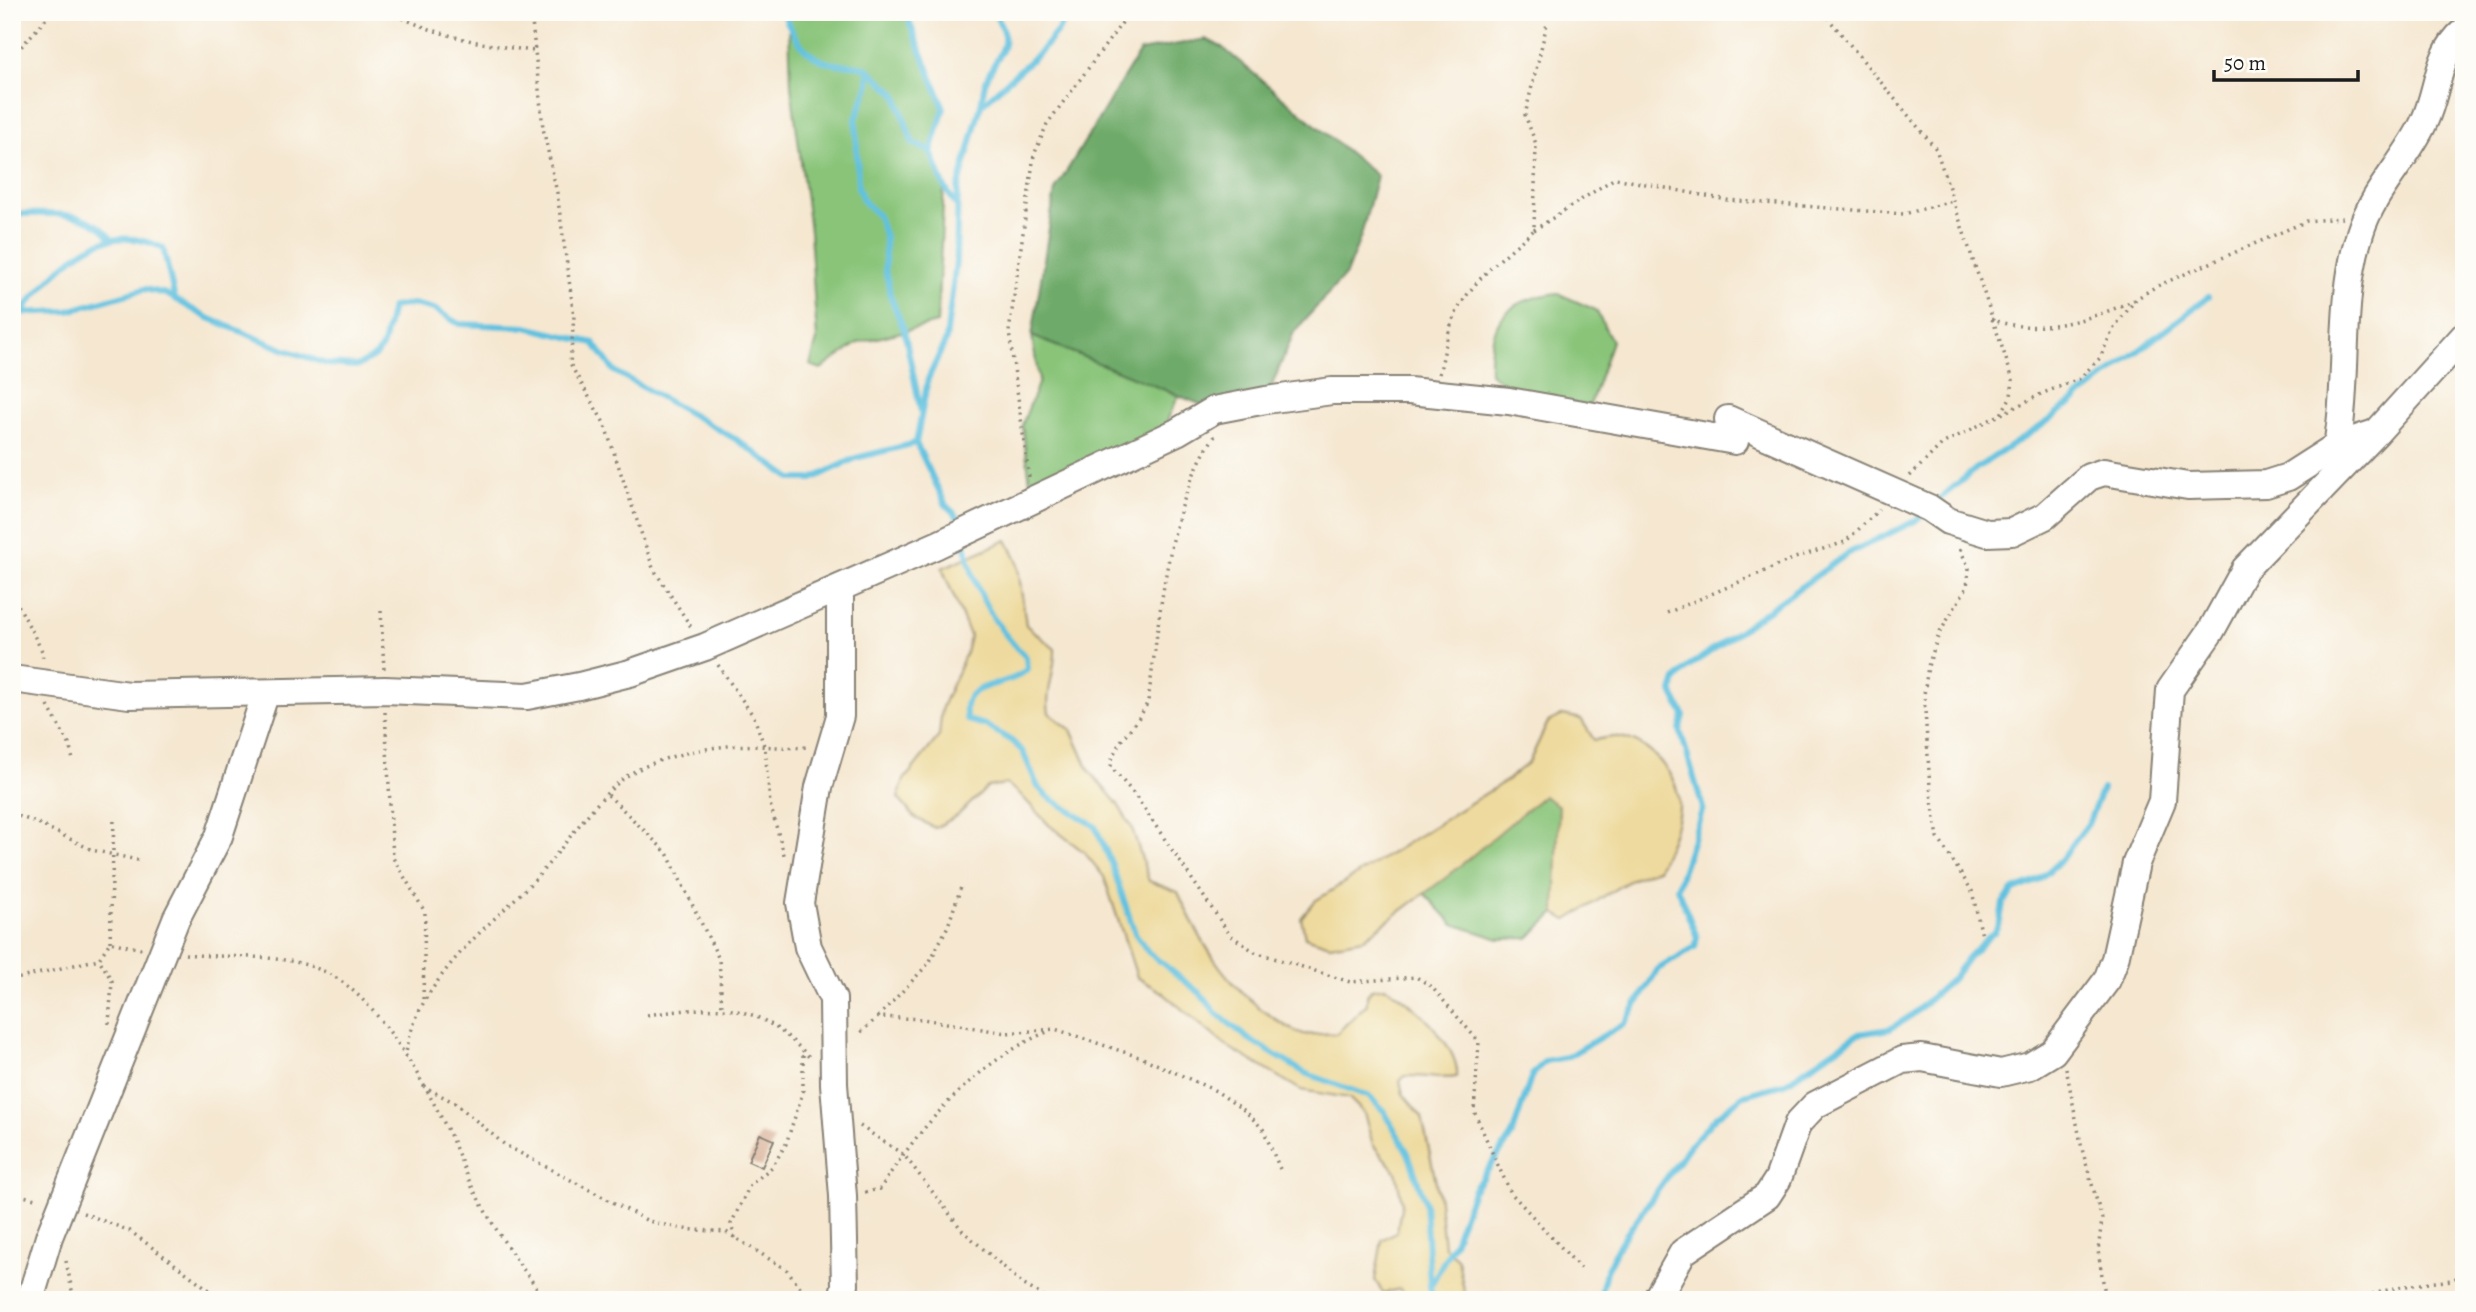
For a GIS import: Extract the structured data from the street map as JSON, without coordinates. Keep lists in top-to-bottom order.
{
  "scale_bar": "50 m"
}
